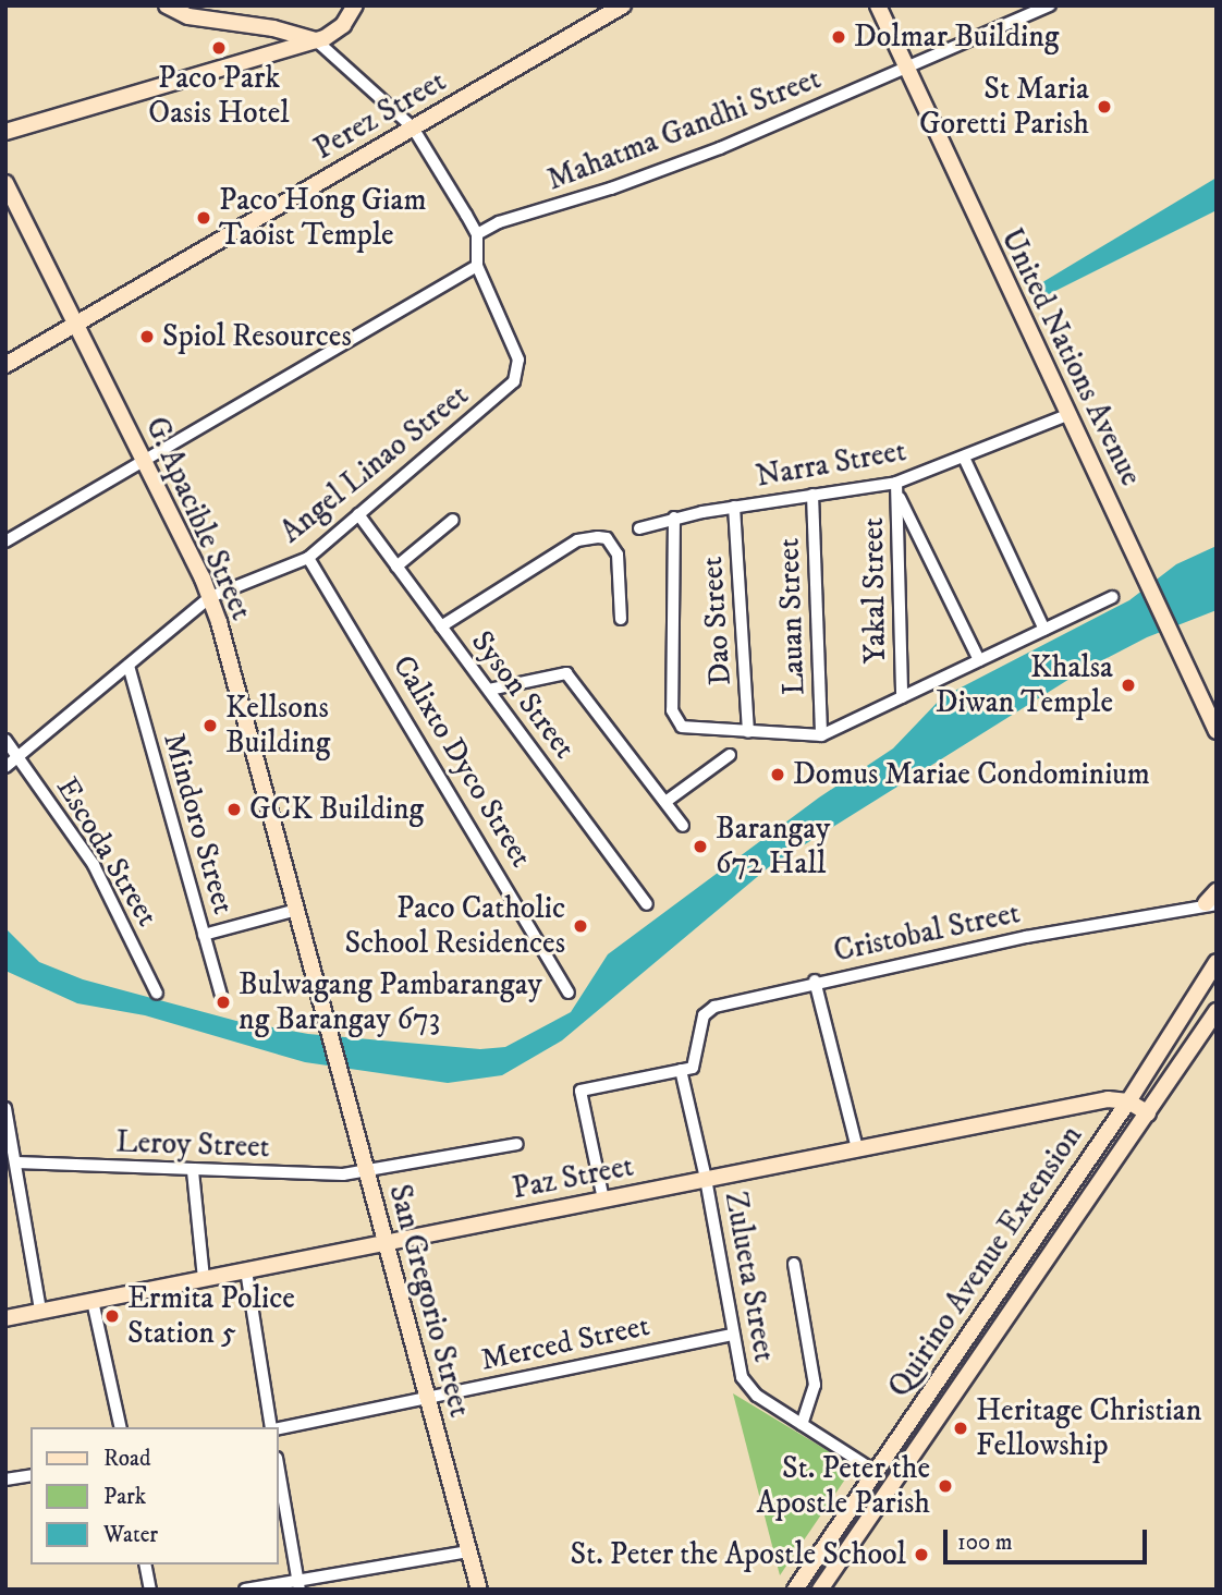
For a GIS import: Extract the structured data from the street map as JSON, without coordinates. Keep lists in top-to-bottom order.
{
  "streets": {
    "street": [
      "Perez Street",
      "Mahatma Gandhi Street",
      "United Nations Avenue",
      "Angel Linao Street",
      "Narra Street",
      "G. Apacible Street",
      "Yakal Street",
      "Lauan Street",
      "Dao Street",
      "Syson Street",
      "Calixto Dyco Street",
      "Mindoro Street",
      "Escoda Street",
      "Cristobal Street",
      "Leroy Street",
      "Paz Street",
      "Quirino Avenue Extension",
      "Zulueta Street",
      "San Gregorio Street",
      "Merced Street"
    ]
  },
  "crossings": [
    ["Perez Street", "G. Apacible Street"],
    ["Mahatma Gandhi Street", "United Nations Avenue"],
    ["United Nations Avenue", "Narra Street"],
    ["Angel Linao Street", "G. Apacible Street"],
    ["Angel Linao Street", "Syson Street"],
    ["Angel Linao Street", "Calixto Dyco Street"],
    ["Angel Linao Street", "Mindoro Street"],
    ["Angel Linao Street", "Escoda Street"],
    ["Narra Street", "Yakal Street"],
    ["Narra Street", "Lauan Street"],
    ["Narra Street", "Dao Street"],
    ["G. Apacible Street", "San Gregorio Street"],
    ["Cristobal Street", "Zulueta Street"],
    ["Leroy Street", "San Gregorio Street"],
    ["Paz Street", "Quirino Avenue Extension"],
    ["Paz Street", "Zulueta Street"],
    ["Paz Street", "San Gregorio Street"],
    ["Quirino Avenue Extension", "Zulueta Street"],
    ["Zulueta Street", "Merced Street"],
    ["San Gregorio Street", "Merced Street"]
  ],
  "places": [
    "Dolmar Building",
    "Paco Park Oasis Hotel",
    "St Maria Goretti Parish",
    "Paco Hong Giam Taoist Temple",
    "Spiol Resources",
    "Khalsa Diwan Temple",
    "Kellsons Building",
    "Domus Mariae Condominium",
    "GCK Building",
    "Barangay 672 Hall",
    "Paco Catholic School Residences",
    "Bulwagang Pambarangay ng Barangay 673",
    "Ermita Police Station 5",
    "Heritage Christian Fellowship",
    "St. Peter the Apostle Parish",
    "St. Peter the Apostle School"
  ],
  "legend": ["Road", "Park", "Water"],
  "scale_bar": "100 m"
}
